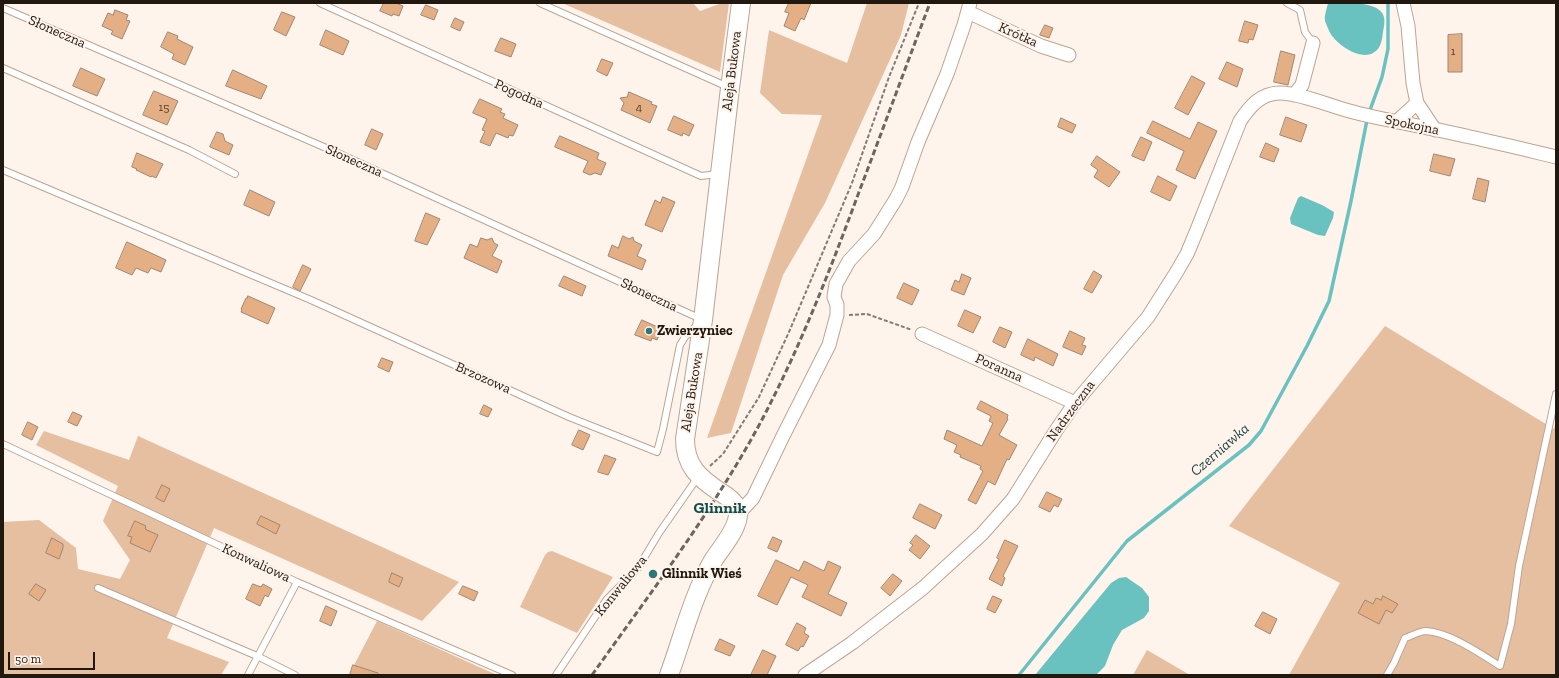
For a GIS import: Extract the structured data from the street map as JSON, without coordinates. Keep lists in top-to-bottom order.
{
  "streets": {
    "street": [
      "Krótka",
      "Aleja Bukowa",
      "Spokojna",
      "Poranna",
      "Nadrzeczna"
    ],
    "lane": [
      "Słoneczna",
      "Pogodna",
      "Brzozowa",
      "Konwaliowa"
    ]
  },
  "crossings": [
    ["Słoneczna", "Aleja Bukowa"],
    ["Słoneczna", "Brzozowa"],
    ["Aleja Bukowa", "Pogodna"],
    ["Aleja Bukowa", "Brzozowa"],
    ["Aleja Bukowa", "Konwaliowa"],
    ["Spokojna", "Nadrzeczna"],
    ["Poranna", "Nadrzeczna"]
  ],
  "districts": ["Glinnik"],
  "water": ["Czerniawka"],
  "places": ["Zwierzyniec", "Glinnik Wieś"],
  "house_numbers": ["1", "15", "4"],
  "scale_bar": "50 m"
}
